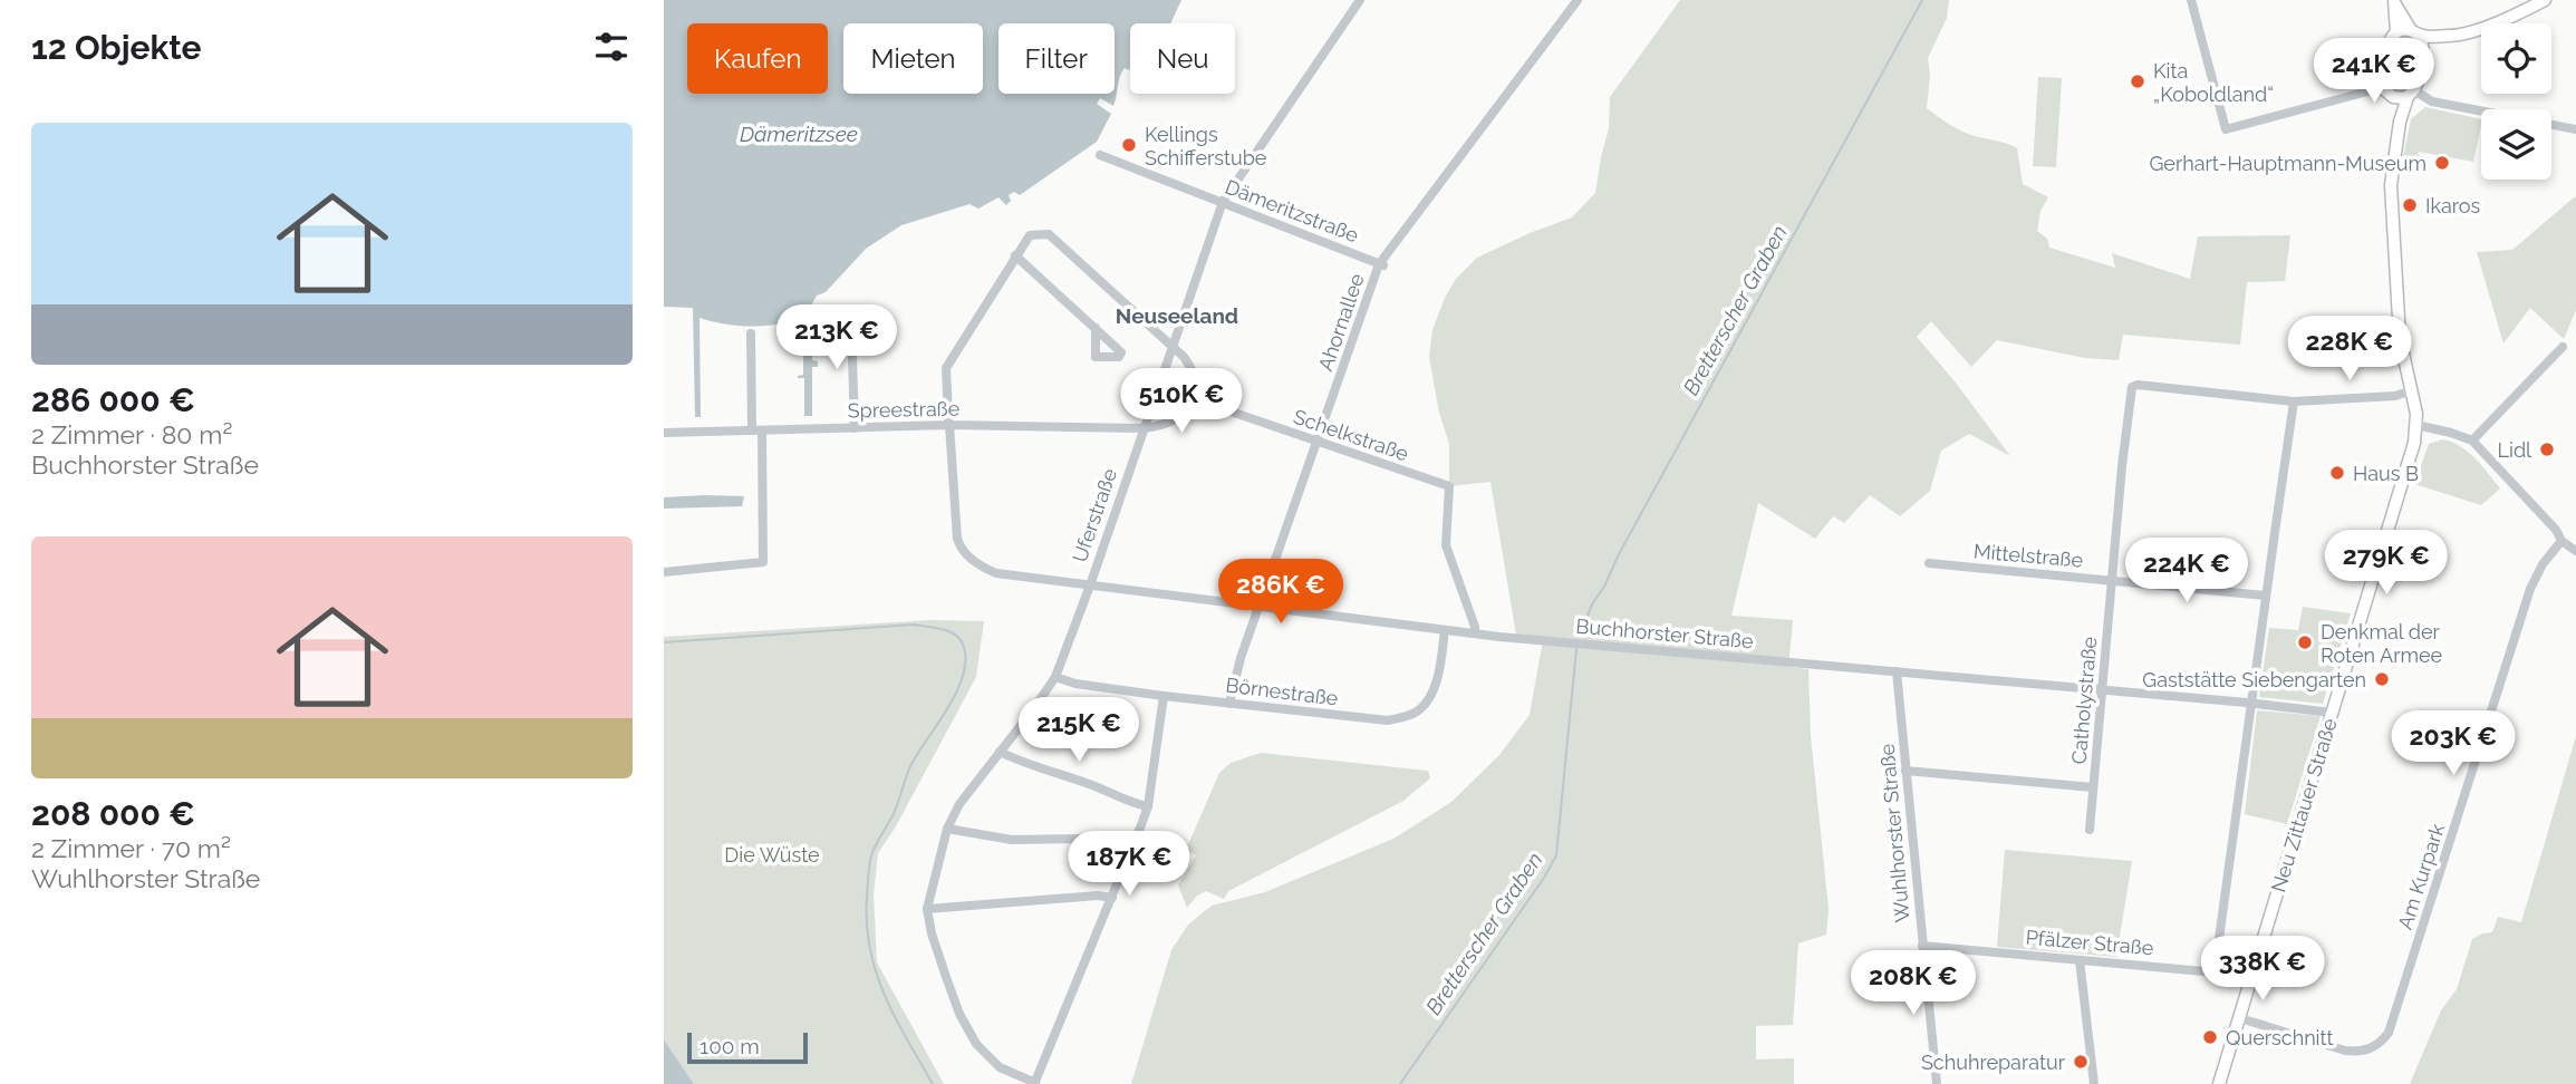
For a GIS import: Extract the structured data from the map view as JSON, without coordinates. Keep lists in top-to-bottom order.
{
  "streets": {
    "main road": ["Neu Zittauer Straße"],
    "street": [
      "Dämeritzstraße",
      "Ahornallee",
      "Spreestraße",
      "Schelkstraße",
      "Uferstraße",
      "Mittelstraße",
      "Buchhorster Straße",
      "Börnestraße",
      "Catholystraße",
      "Wuhlhorster Straße",
      "Am Kurpark",
      "Pfälzer Straße"
    ]
  },
  "crossings": [
    ["Dämeritzstraße", "Ahornallee"],
    ["Dämeritzstraße", "Uferstraße"],
    ["Ahornallee", "Schelkstraße"],
    ["Ahornallee", "Buchhorster Straße"],
    ["Ahornallee", "Börnestraße"],
    ["Spreestraße", "Uferstraße"],
    ["Spreestraße", "Buchhorster Straße"],
    ["Schelkstraße", "Buchhorster Straße"],
    ["Uferstraße", "Buchhorster Straße"],
    ["Uferstraße", "Börnestraße"],
    ["Mittelstraße", "Catholystraße"],
    ["Buchhorster Straße", "Börnestraße"],
    ["Buchhorster Straße", "Catholystraße"],
    ["Buchhorster Straße", "Neu Zittauer Straße"],
    ["Buchhorster Straße", "Wuhlhorster Straße"],
    ["Neu Zittauer Straße", "Am Kurpark"],
    ["Neu Zittauer Straße", "Pfälzer Straße"],
    ["Wuhlhorster Straße", "Pfälzer Straße"]
  ],
  "districts": ["Neuseeland"],
  "water": ["Dämeritzsee", "Bretterscher Graben"],
  "parks": ["Die Wüste"],
  "places": [
    "Kita „Koboldland“",
    "Kellings Schifferstube",
    "Gerhart-Hauptmann-Museum",
    "Ikaros",
    "Lidl",
    "Haus B",
    "Denkmal der Roten Armee",
    "Gaststätte Siebengarten",
    "Querschnitt",
    "Schuhreparatur"
  ],
  "scale_bar": "100 m",
  "page": {
    "heading": "12 Objekte",
    "chip": [
      "Kaufen",
      "Mieten",
      "Filter",
      "Neu"
    ],
    "price": [
      "241K €",
      "213K €",
      "228K €",
      "510K €",
      "279K €",
      "224K €",
      "286K €",
      "215K €",
      "203K €",
      "187K €",
      "338K €",
      "208K €"
    ],
    "list": [
      {
        "name": "286 000 €",
        "note": "2 Zimmer · 80 m² · Buchhorster Straße"
      },
      {
        "name": "208 000 €",
        "note": "2 Zimmer · 70 m² · Wuhlhorster Straße"
      }
    ],
    "scale": "100 m"
  }
}
